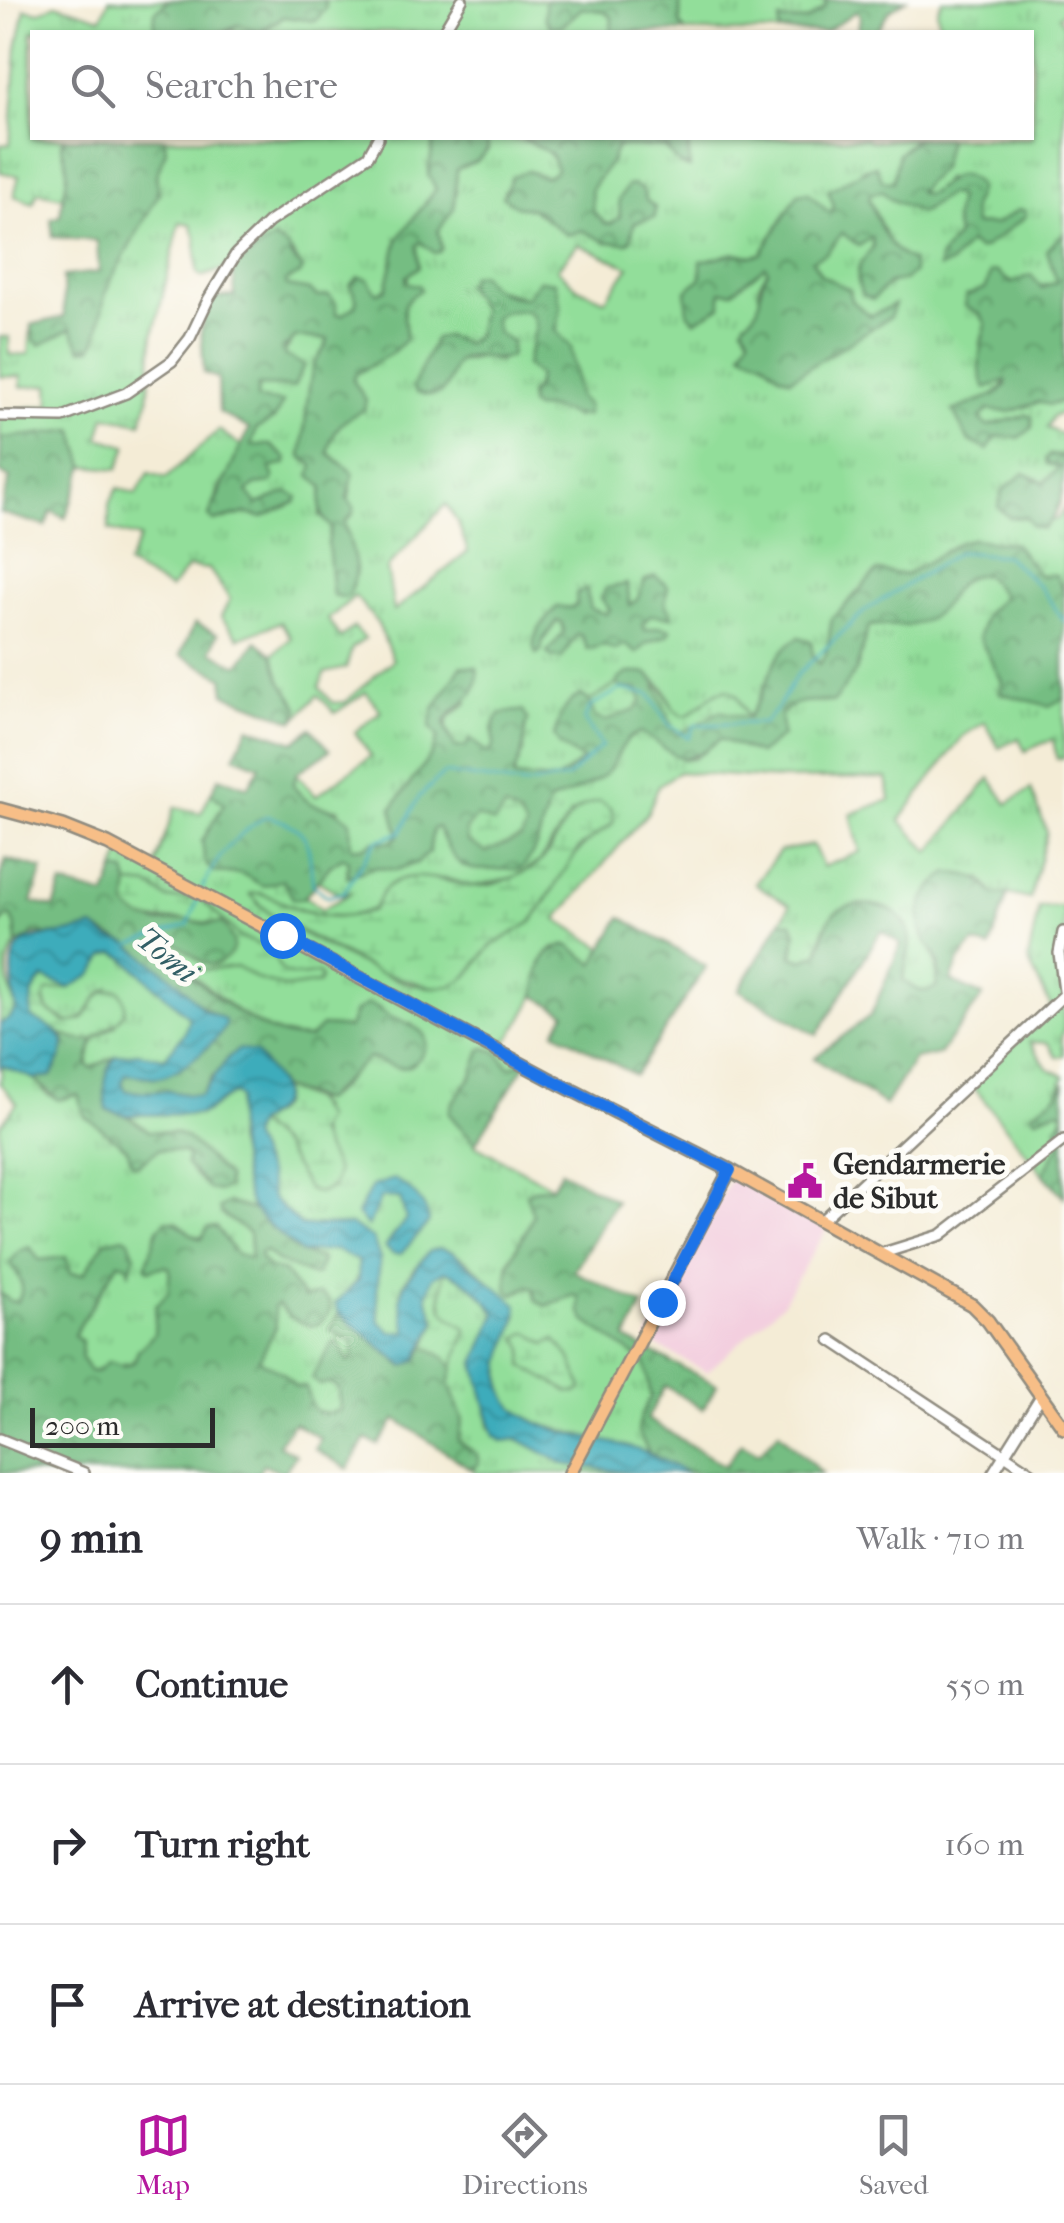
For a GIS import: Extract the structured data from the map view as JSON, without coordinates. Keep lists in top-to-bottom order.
{
  "water": ["Tomi"],
  "places": {
    "public building": ["Gendarmerie de Sibut"]
  },
  "scale_bar": "200 m",
  "page": {
    "search": "Search here",
    "scale": "200 m",
    "heading": ["9 min", "Walk · 710 m"],
    "list": [
      ["Continue", "550 m"],
      ["Turn right", "160 m"],
      "Arrive at destination"
    ],
    "nav": ["Map", "Directions", "Saved"]
  }
}
